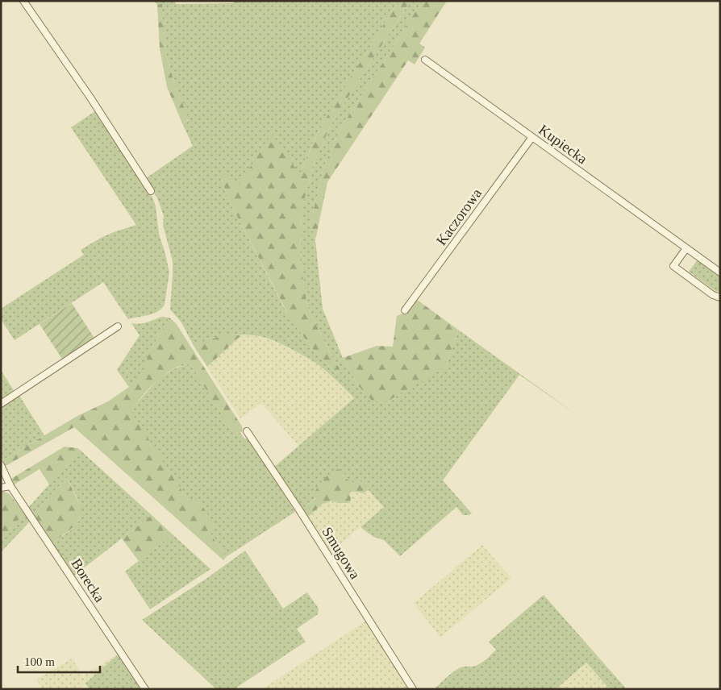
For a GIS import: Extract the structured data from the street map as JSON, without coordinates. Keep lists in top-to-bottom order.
{
  "streets": {
    "street": [
      "Kupiecka",
      "Kaczorowa",
      "Smugowa",
      "Borecka"
    ]
  },
  "crossings": [
    ["Kupiecka", "Kaczorowa"]
  ],
  "scale_bar": "100 m"
}
